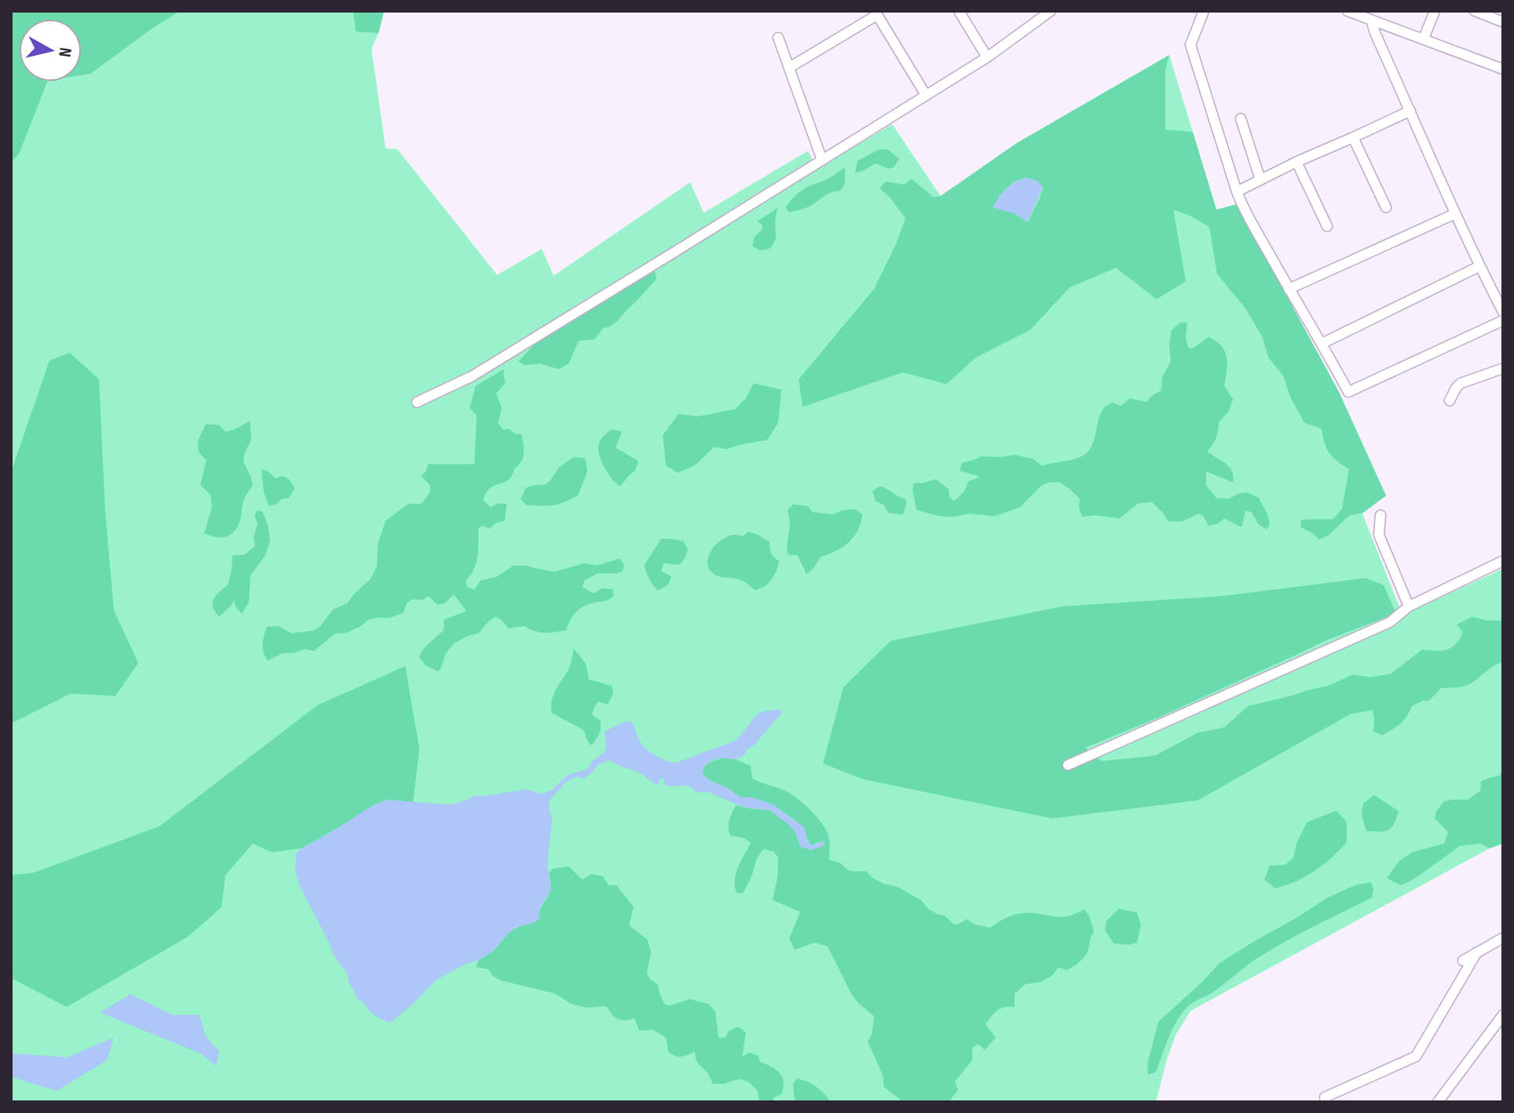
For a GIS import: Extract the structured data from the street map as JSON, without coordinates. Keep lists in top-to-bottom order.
{
  "north": "right"
}
